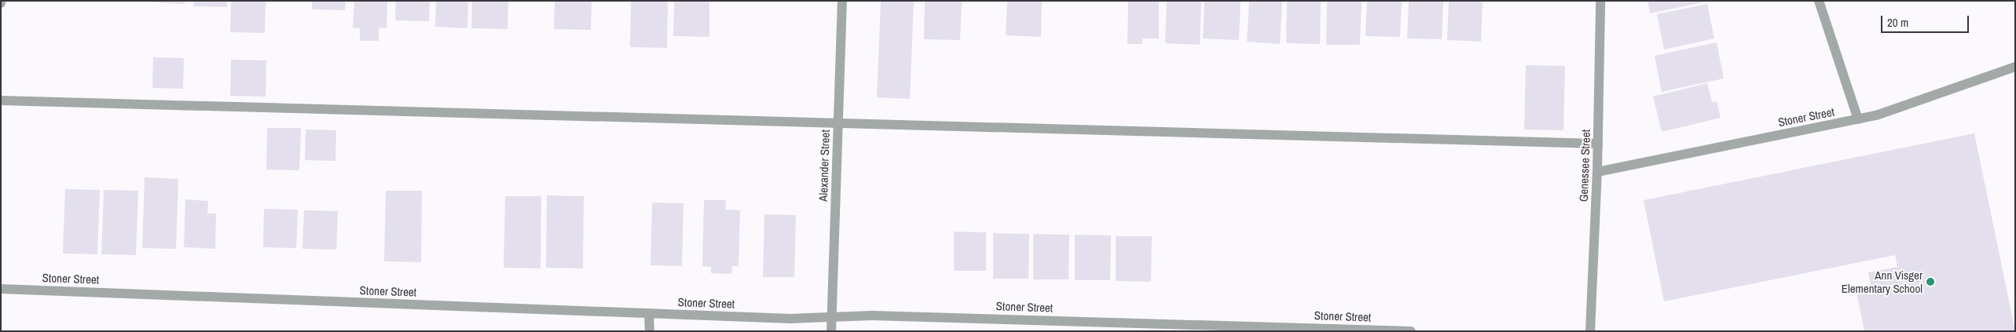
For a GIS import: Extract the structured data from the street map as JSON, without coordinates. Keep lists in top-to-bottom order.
{
  "streets": {
    "street": ["Stoner Street", "Alexander Street", "Genessee Street"]
  },
  "crossings": [
    ["Stoner Street", "Alexander Street"],
    ["Stoner Street", "Genessee Street"]
  ],
  "places": ["Ann Visger Elementary School"],
  "scale_bar": "20 m"
}
